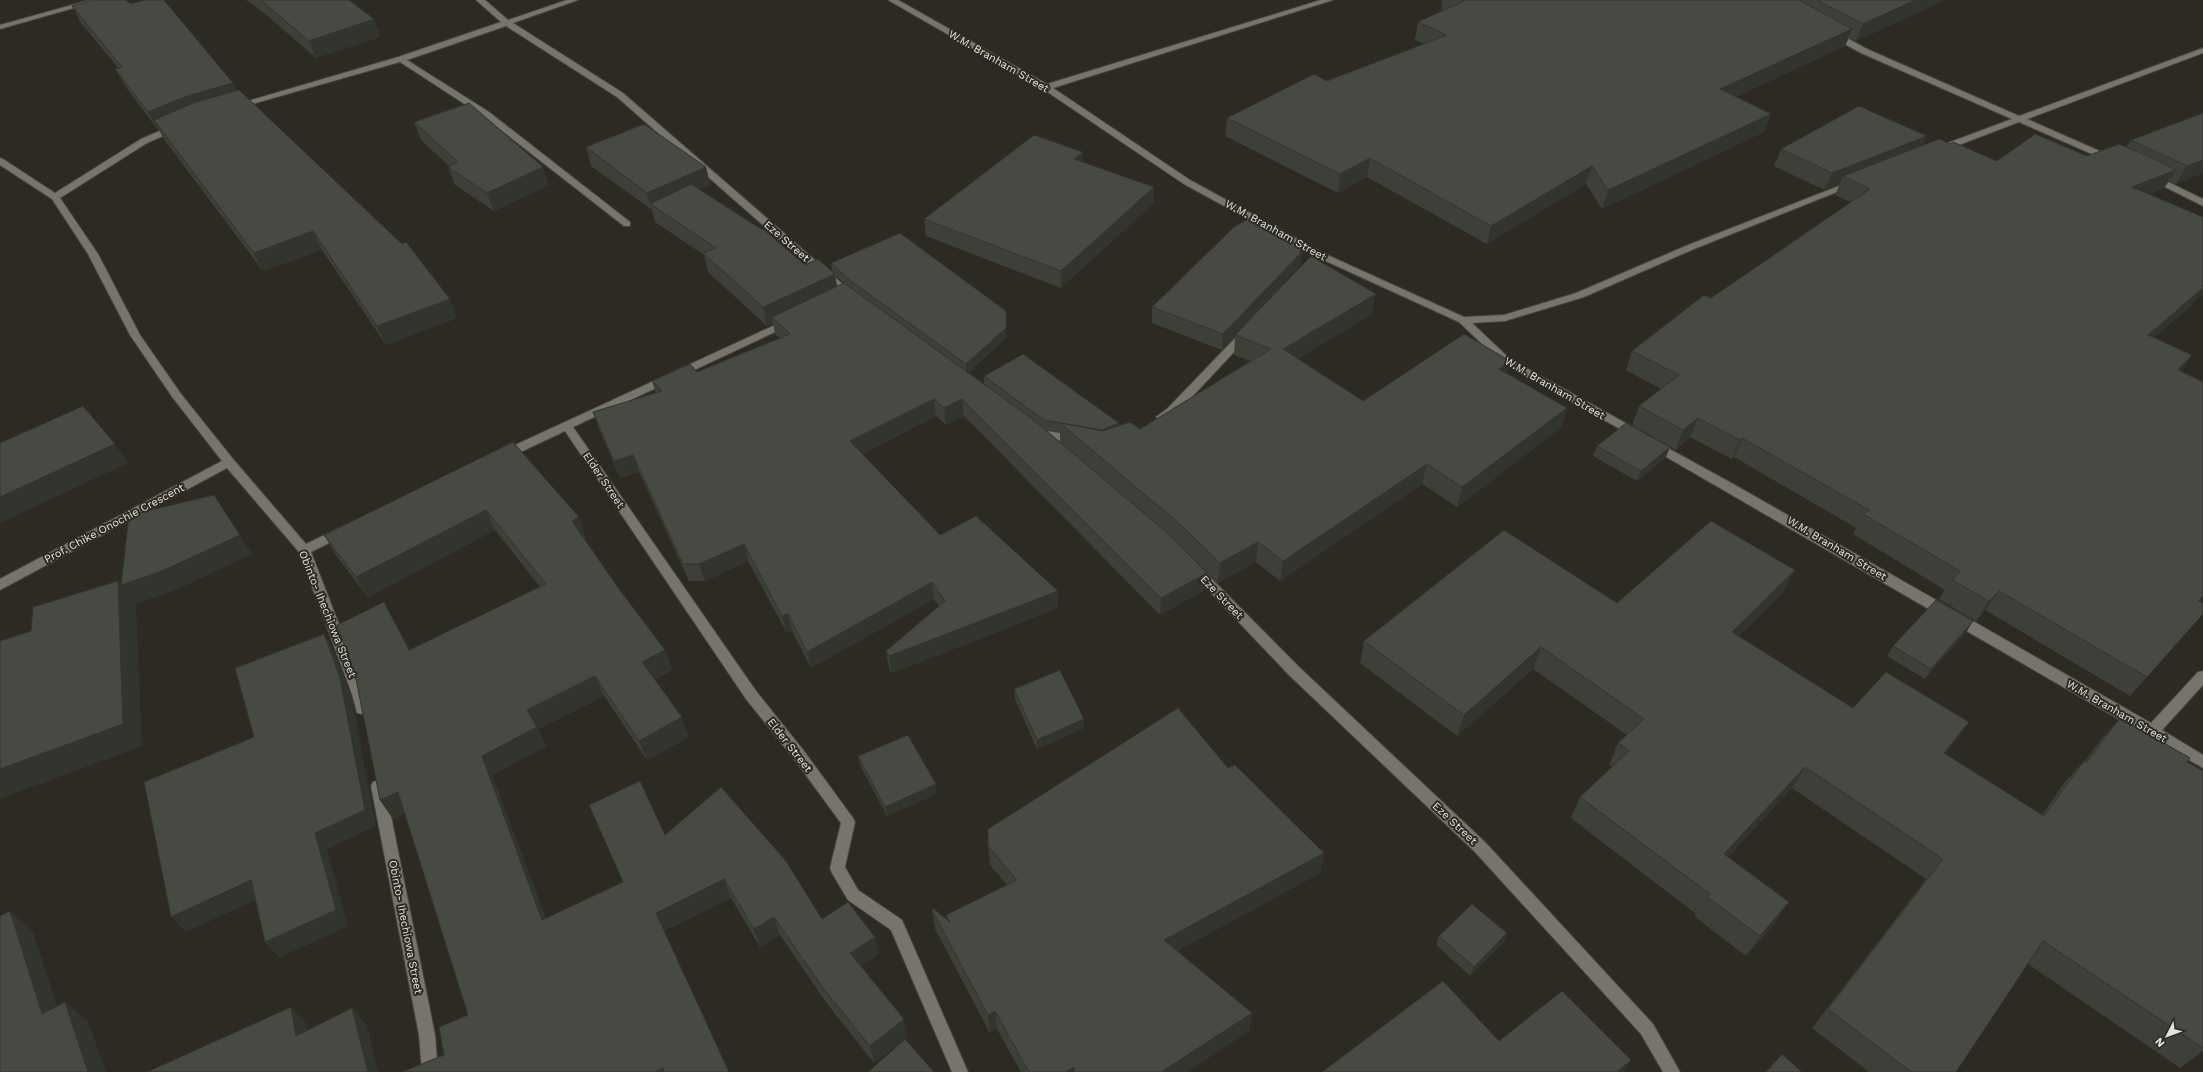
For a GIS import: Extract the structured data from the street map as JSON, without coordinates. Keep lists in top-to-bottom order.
{
  "streets": {
    "street": [
      "W.M. Branham Street",
      "Eze Street",
      "Elder Street",
      "Prof. Chike Onochie Crescent",
      "Obinto- Ihechiowa Street"
    ]
  },
  "crossings": [
    ["Prof. Chike Onochie Crescent", "Obinto- Ihechiowa Street"]
  ],
  "north": "bottom left"
}
